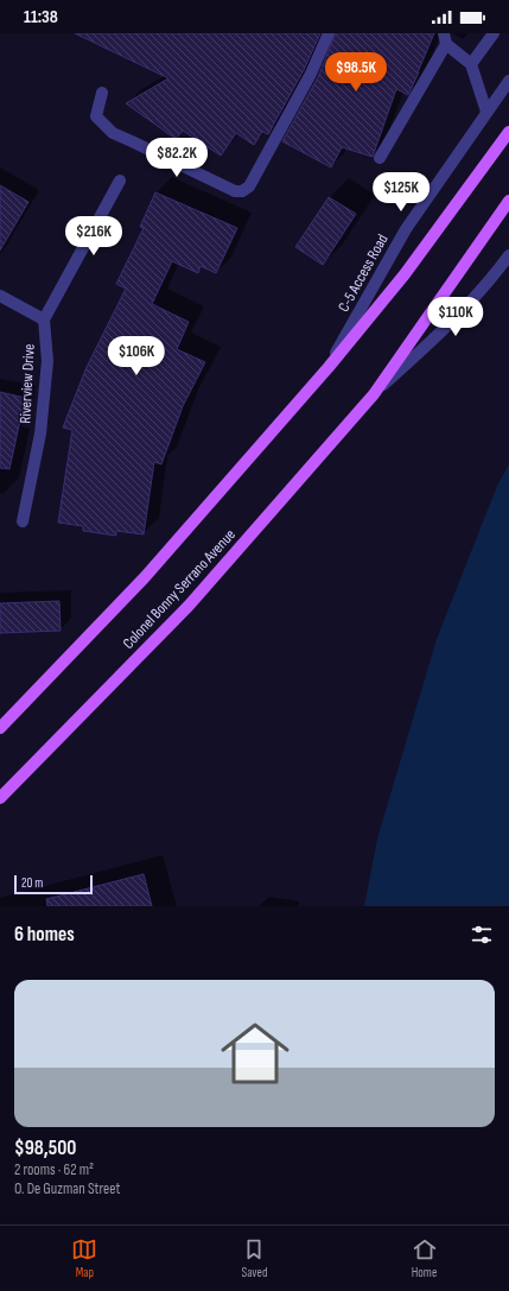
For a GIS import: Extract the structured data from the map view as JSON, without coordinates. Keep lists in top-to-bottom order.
{
  "streets": {
    "main road": ["Colonel Bonny Serrano Avenue"],
    "street": ["C-5 Access Road", "Riverview Drive"]
  },
  "scale_bar": "20 m",
  "page": {
    "status": "11:38",
    "price": [
      "$98.5K",
      "$82.2K",
      "$125K",
      "$216K",
      "$110K",
      "$106K"
    ],
    "scale": "20 m",
    "heading": "6 homes",
    "list": [
      {
        "name": "$98,500",
        "note": "2 rooms · 62 m² · O. De Guzman Street"
      }
    ],
    "tabs": ["Map", "Saved", "Home"]
  }
}
